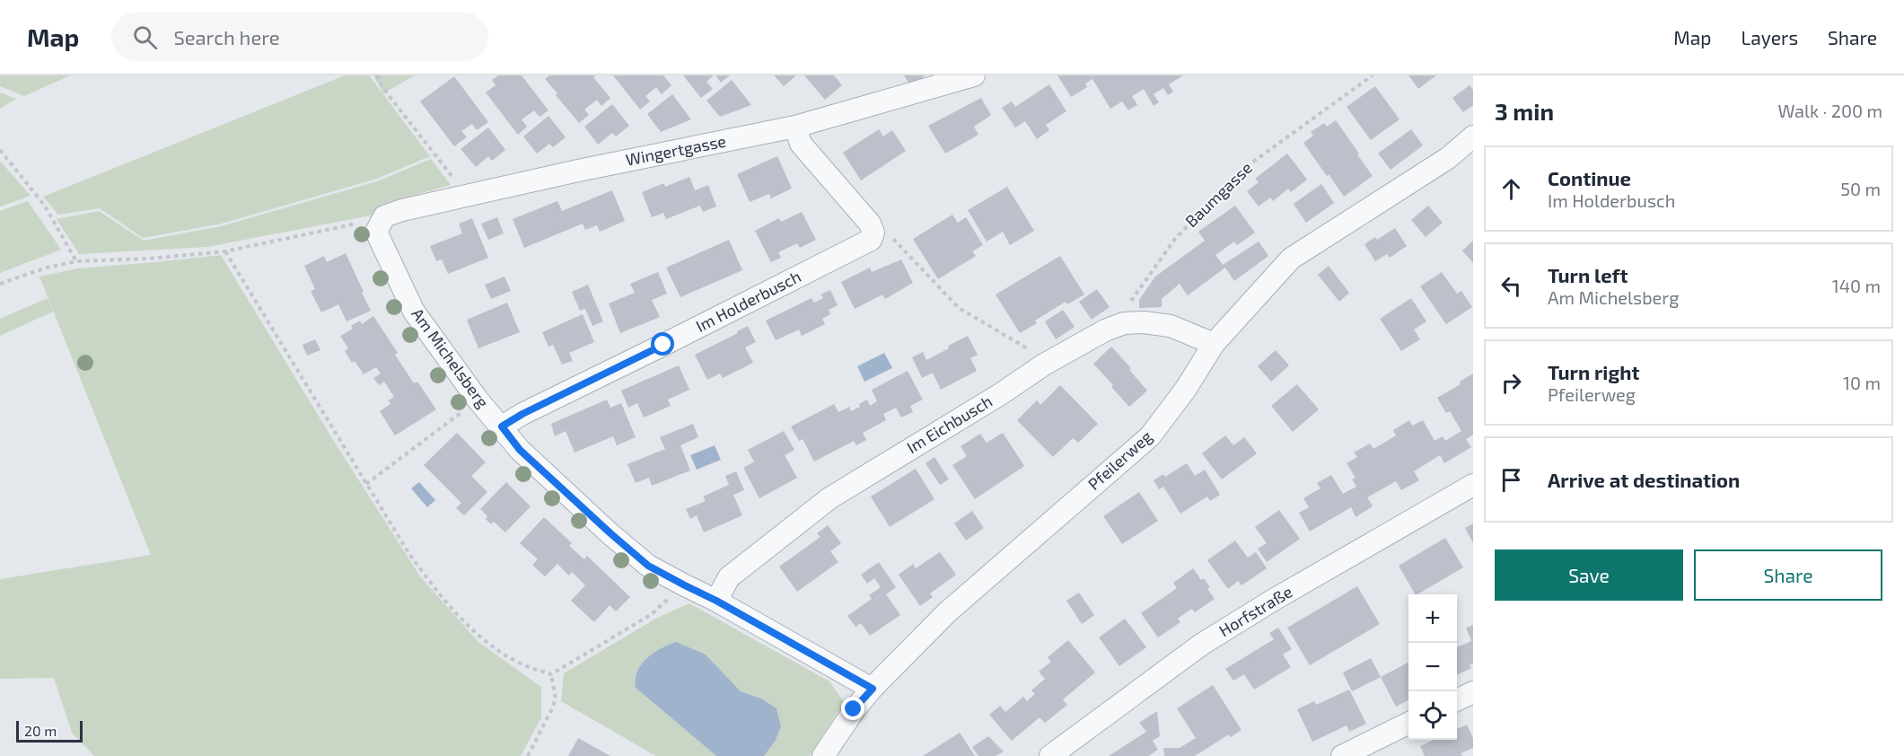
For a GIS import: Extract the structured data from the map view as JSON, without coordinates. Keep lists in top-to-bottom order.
{
  "streets": {
    "street": [
      "Wingertgasse",
      "Im Holderbusch",
      "Am Michelsberg",
      "Im Eichbusch",
      "Pfeilerweg",
      "Horfstraße"
    ],
    "path": ["Baumgasse"]
  },
  "crossings": [
    ["Wingertgasse", "Im Holderbusch"],
    ["Wingertgasse", "Am Michelsberg"],
    ["Baumgasse", "Im Eichbusch"],
    ["Im Holderbusch", "Am Michelsberg"],
    ["Am Michelsberg", "Im Eichbusch"],
    ["Am Michelsberg", "Pfeilerweg"],
    ["Im Eichbusch", "Pfeilerweg"]
  ],
  "scale_bar": "20 m",
  "page": {
    "header": "Map",
    "search": "Search here",
    "nav": ["Map", "Layers", "Share"],
    "heading": ["3 min", "Walk · 200 m"],
    "list": [
      ["Continue", "Im Holderbusch", "50 m"],
      ["Turn left", "Am Michelsberg", "140 m"],
      ["Turn right", "Pfeilerweg", "10 m"],
      "Arrive at destination"
    ],
    "buttons": ["Save", "Share"],
    "map_buttons": ["+", "−"],
    "scale": "20 m"
  }
}
